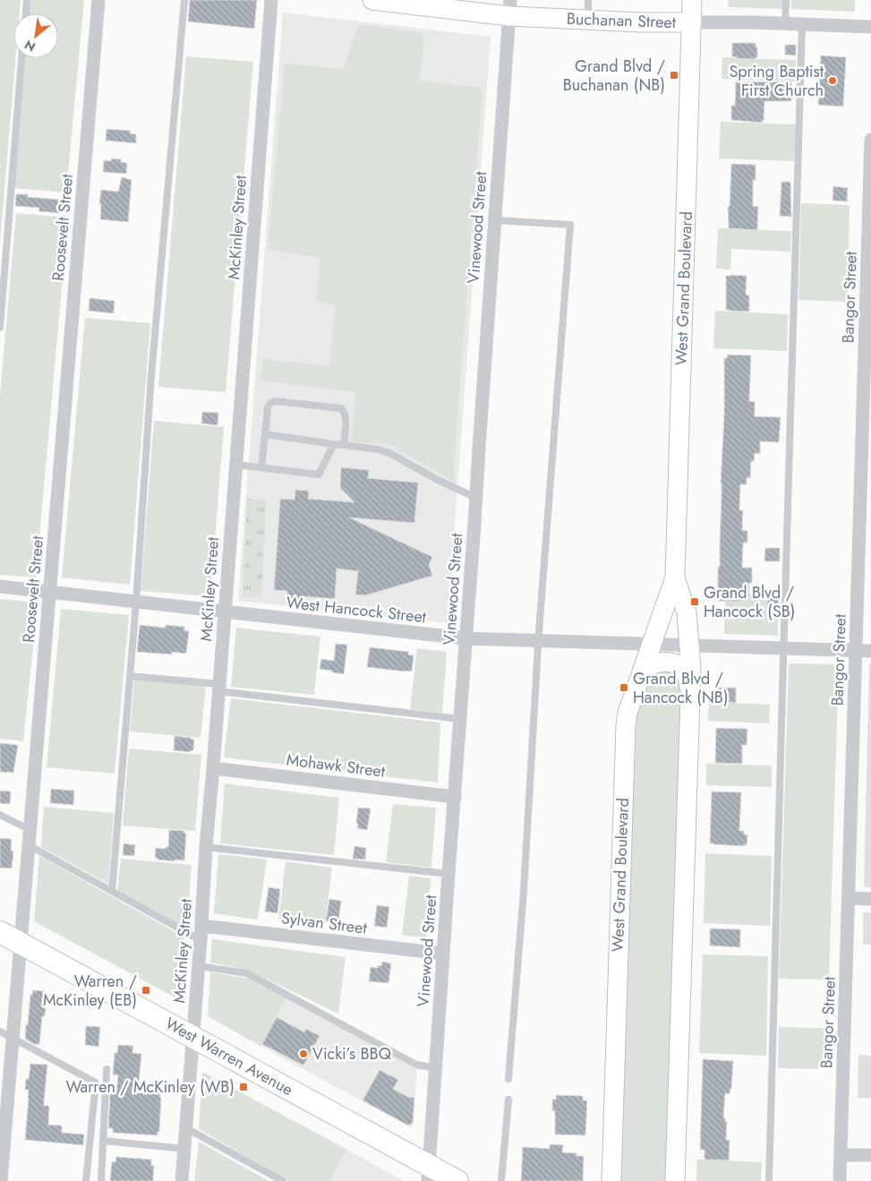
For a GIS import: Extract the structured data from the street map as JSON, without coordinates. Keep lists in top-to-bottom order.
{
  "streets": {
    "main road": ["Buchanan Street", "West Grand Boulevard", "West Warren Avenue"],
    "street": [
      "Roosevelt Street",
      "McKinley Street",
      "Vinewood Street",
      "Bangor Street",
      "West Hancock Street",
      "Mohawk Street",
      "Sylvan Street"
    ]
  },
  "crossings": [
    ["Buchanan Street", "Vinewood Street"],
    ["Buchanan Street", "West Grand Boulevard"],
    ["Roosevelt Street", "West Hancock Street"],
    ["Roosevelt Street", "West Warren Avenue"],
    ["McKinley Street", "West Hancock Street"],
    ["McKinley Street", "Mohawk Street"],
    ["McKinley Street", "Sylvan Street"],
    ["McKinley Street", "West Warren Avenue"],
    ["Vinewood Street", "West Hancock Street"],
    ["Vinewood Street", "Mohawk Street"],
    ["Vinewood Street", "Sylvan Street"],
    ["Vinewood Street", "West Warren Avenue"],
    ["West Grand Boulevard", "West Hancock Street"],
    ["Bangor Street", "West Hancock Street"]
  ],
  "places": {
    "transit": [
      "Grand Blvd / Buchanan (NB)",
      "Grand Blvd / Hancock (SB)",
      "Grand Blvd / Hancock (NB)",
      "Warren / McKinley (EB)",
      "Warren / McKinley (WB)"
    ],
    "other": ["Spring Baptist First Church", "Vicki’s BBQ"]
  },
  "north": "bottom left"
}
